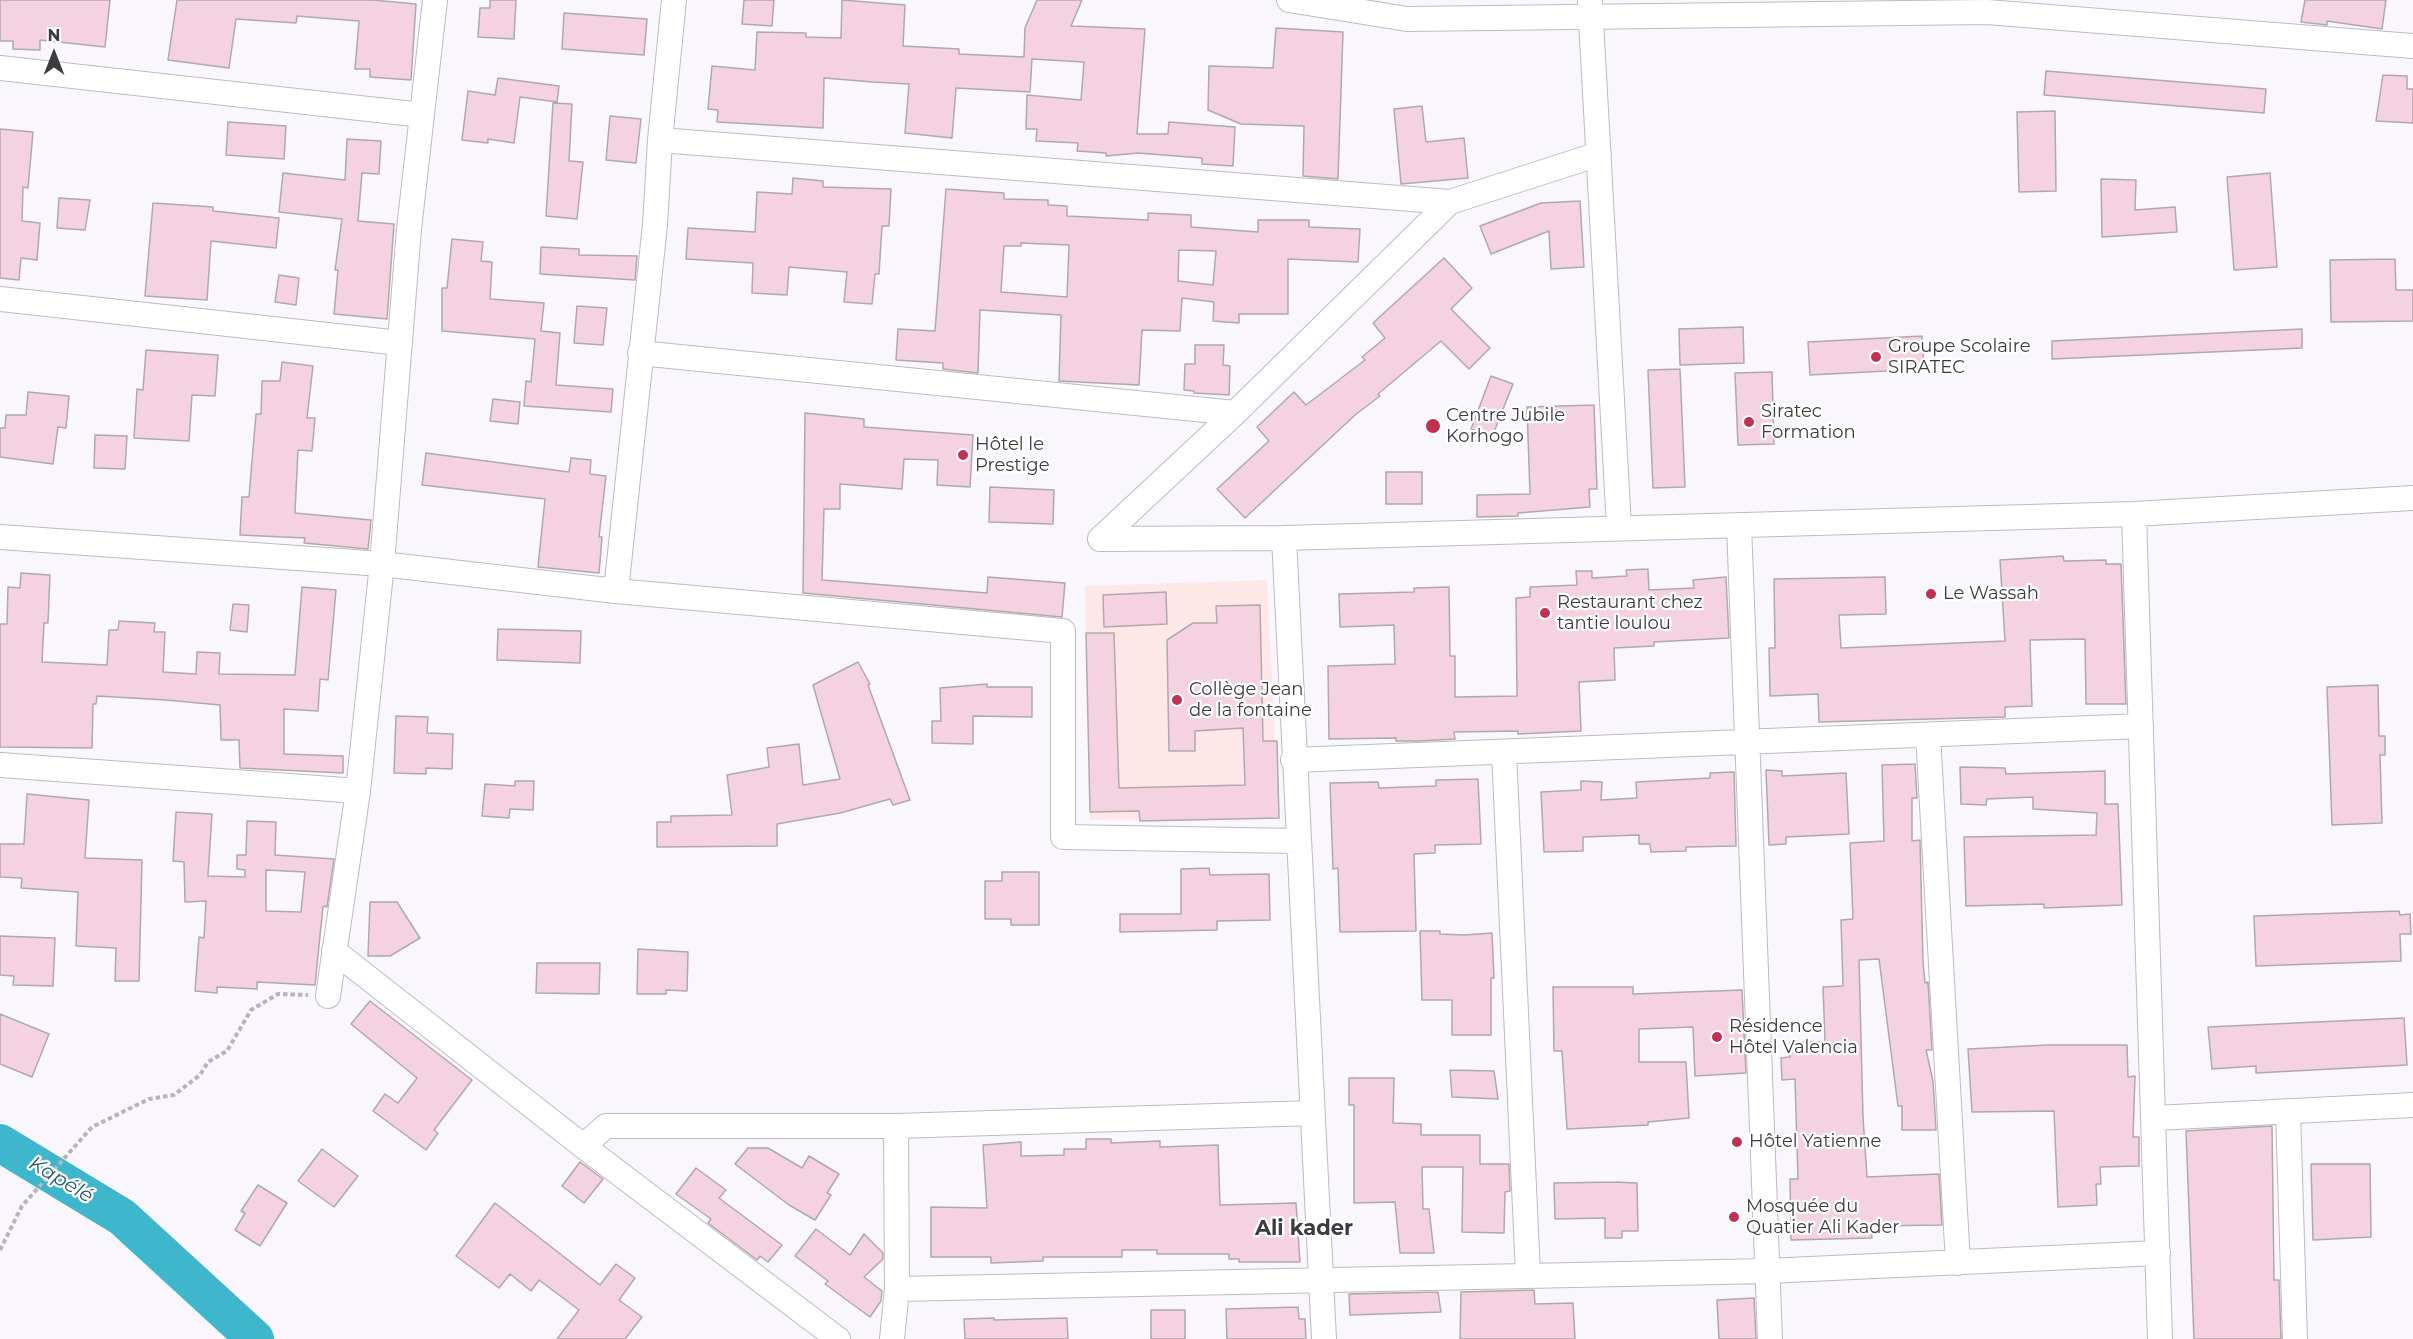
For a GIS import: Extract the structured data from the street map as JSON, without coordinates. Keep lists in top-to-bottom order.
{
  "districts": ["Ali kader"],
  "water": ["Kapélé"],
  "places": [
    "Groupe Scolaire SIRATEC",
    "Siratec Formation",
    "Centre Jubile Korhogo",
    "Hôtel le Prestige",
    "Le Wassah",
    "Restaurant chez tantie loulou",
    "Collège Jean de la fontaine",
    "Résidence Hôtel Valencia",
    "Hôtel Yatienne",
    "Mosquée du Quatier Ali Kader"
  ],
  "north": "top"
}
